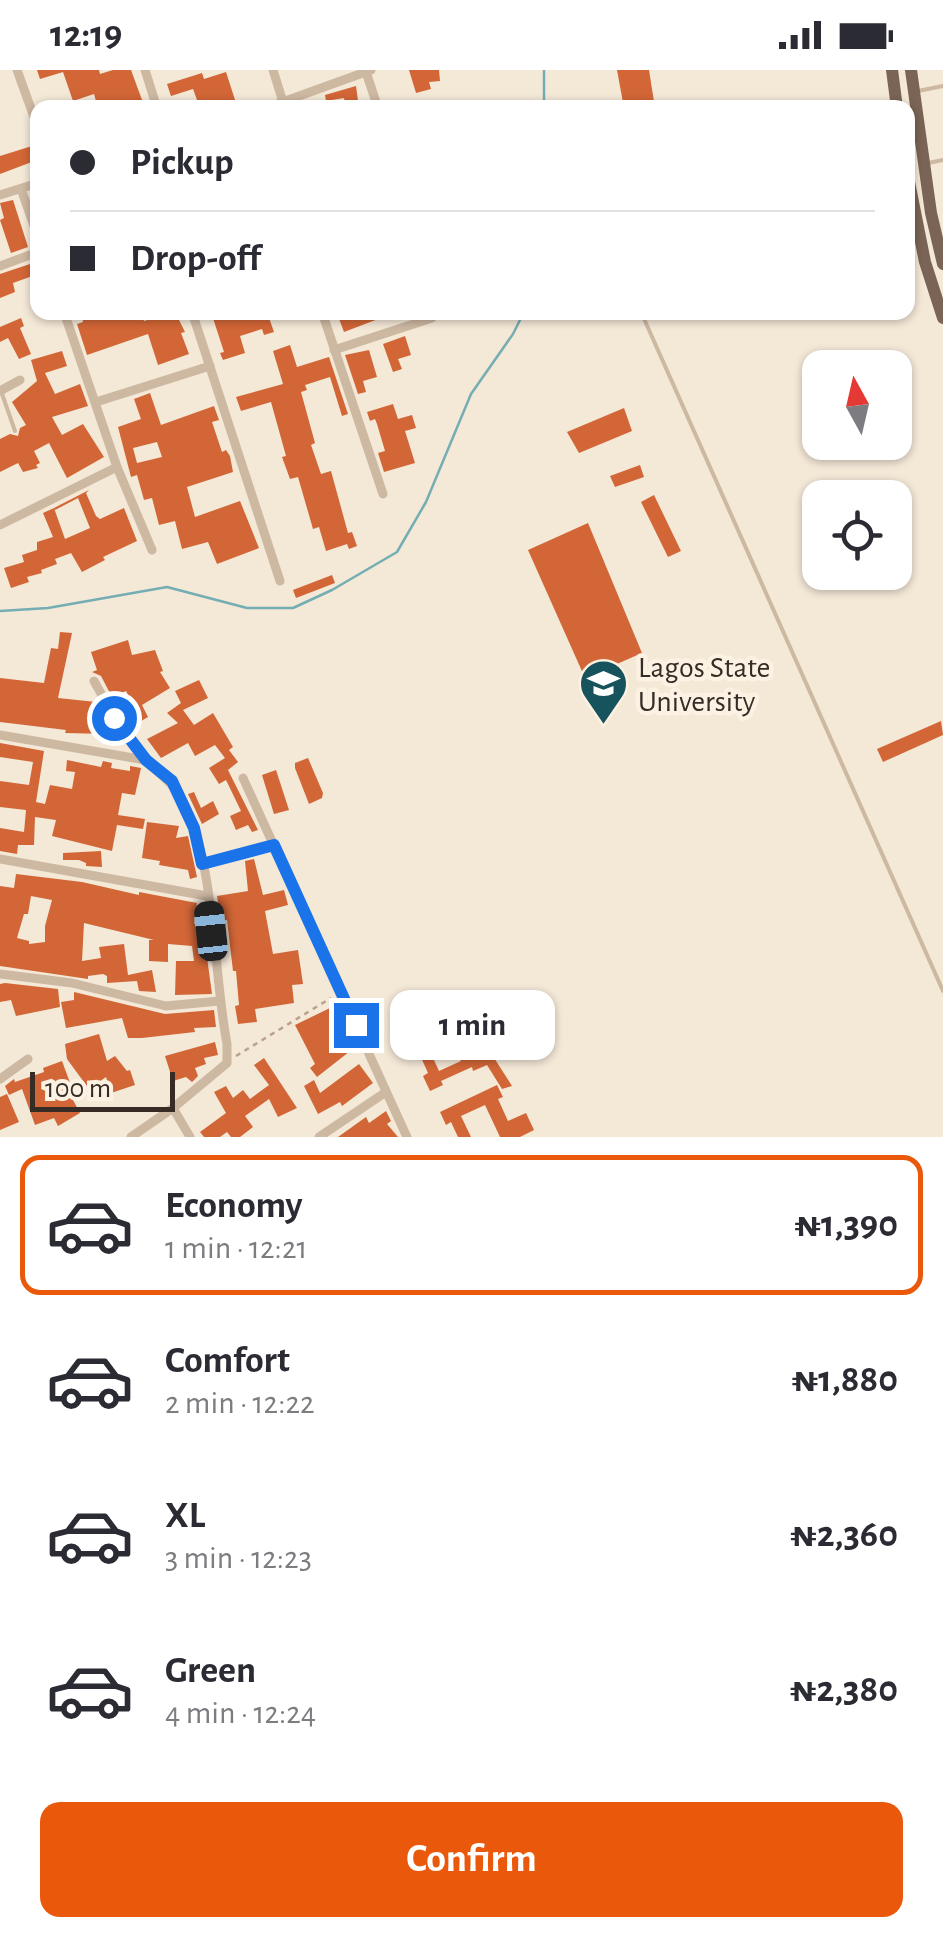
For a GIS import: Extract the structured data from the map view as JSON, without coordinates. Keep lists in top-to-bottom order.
{
  "places": {
    "school or university": ["Lagos State University"]
  },
  "scale_bar": "100 m",
  "north": "top",
  "page": {
    "status": "12:19",
    "banner": ["Pickup", "Drop-off"],
    "bubble": "1 min",
    "scale": "100 m",
    "list": [
      {
        "name": "Economy",
        "note": "1 min · 12:21",
        "value": "₦1,390"
      },
      {
        "name": "Comfort",
        "note": "2 min · 12:22",
        "value": "₦1,880"
      },
      {
        "name": "XL",
        "note": "3 min · 12:23",
        "value": "₦2,360"
      },
      {
        "name": "Green",
        "note": "4 min · 12:24",
        "value": "₦2,380"
      }
    ],
    "buttons": "Confirm"
  }
}
